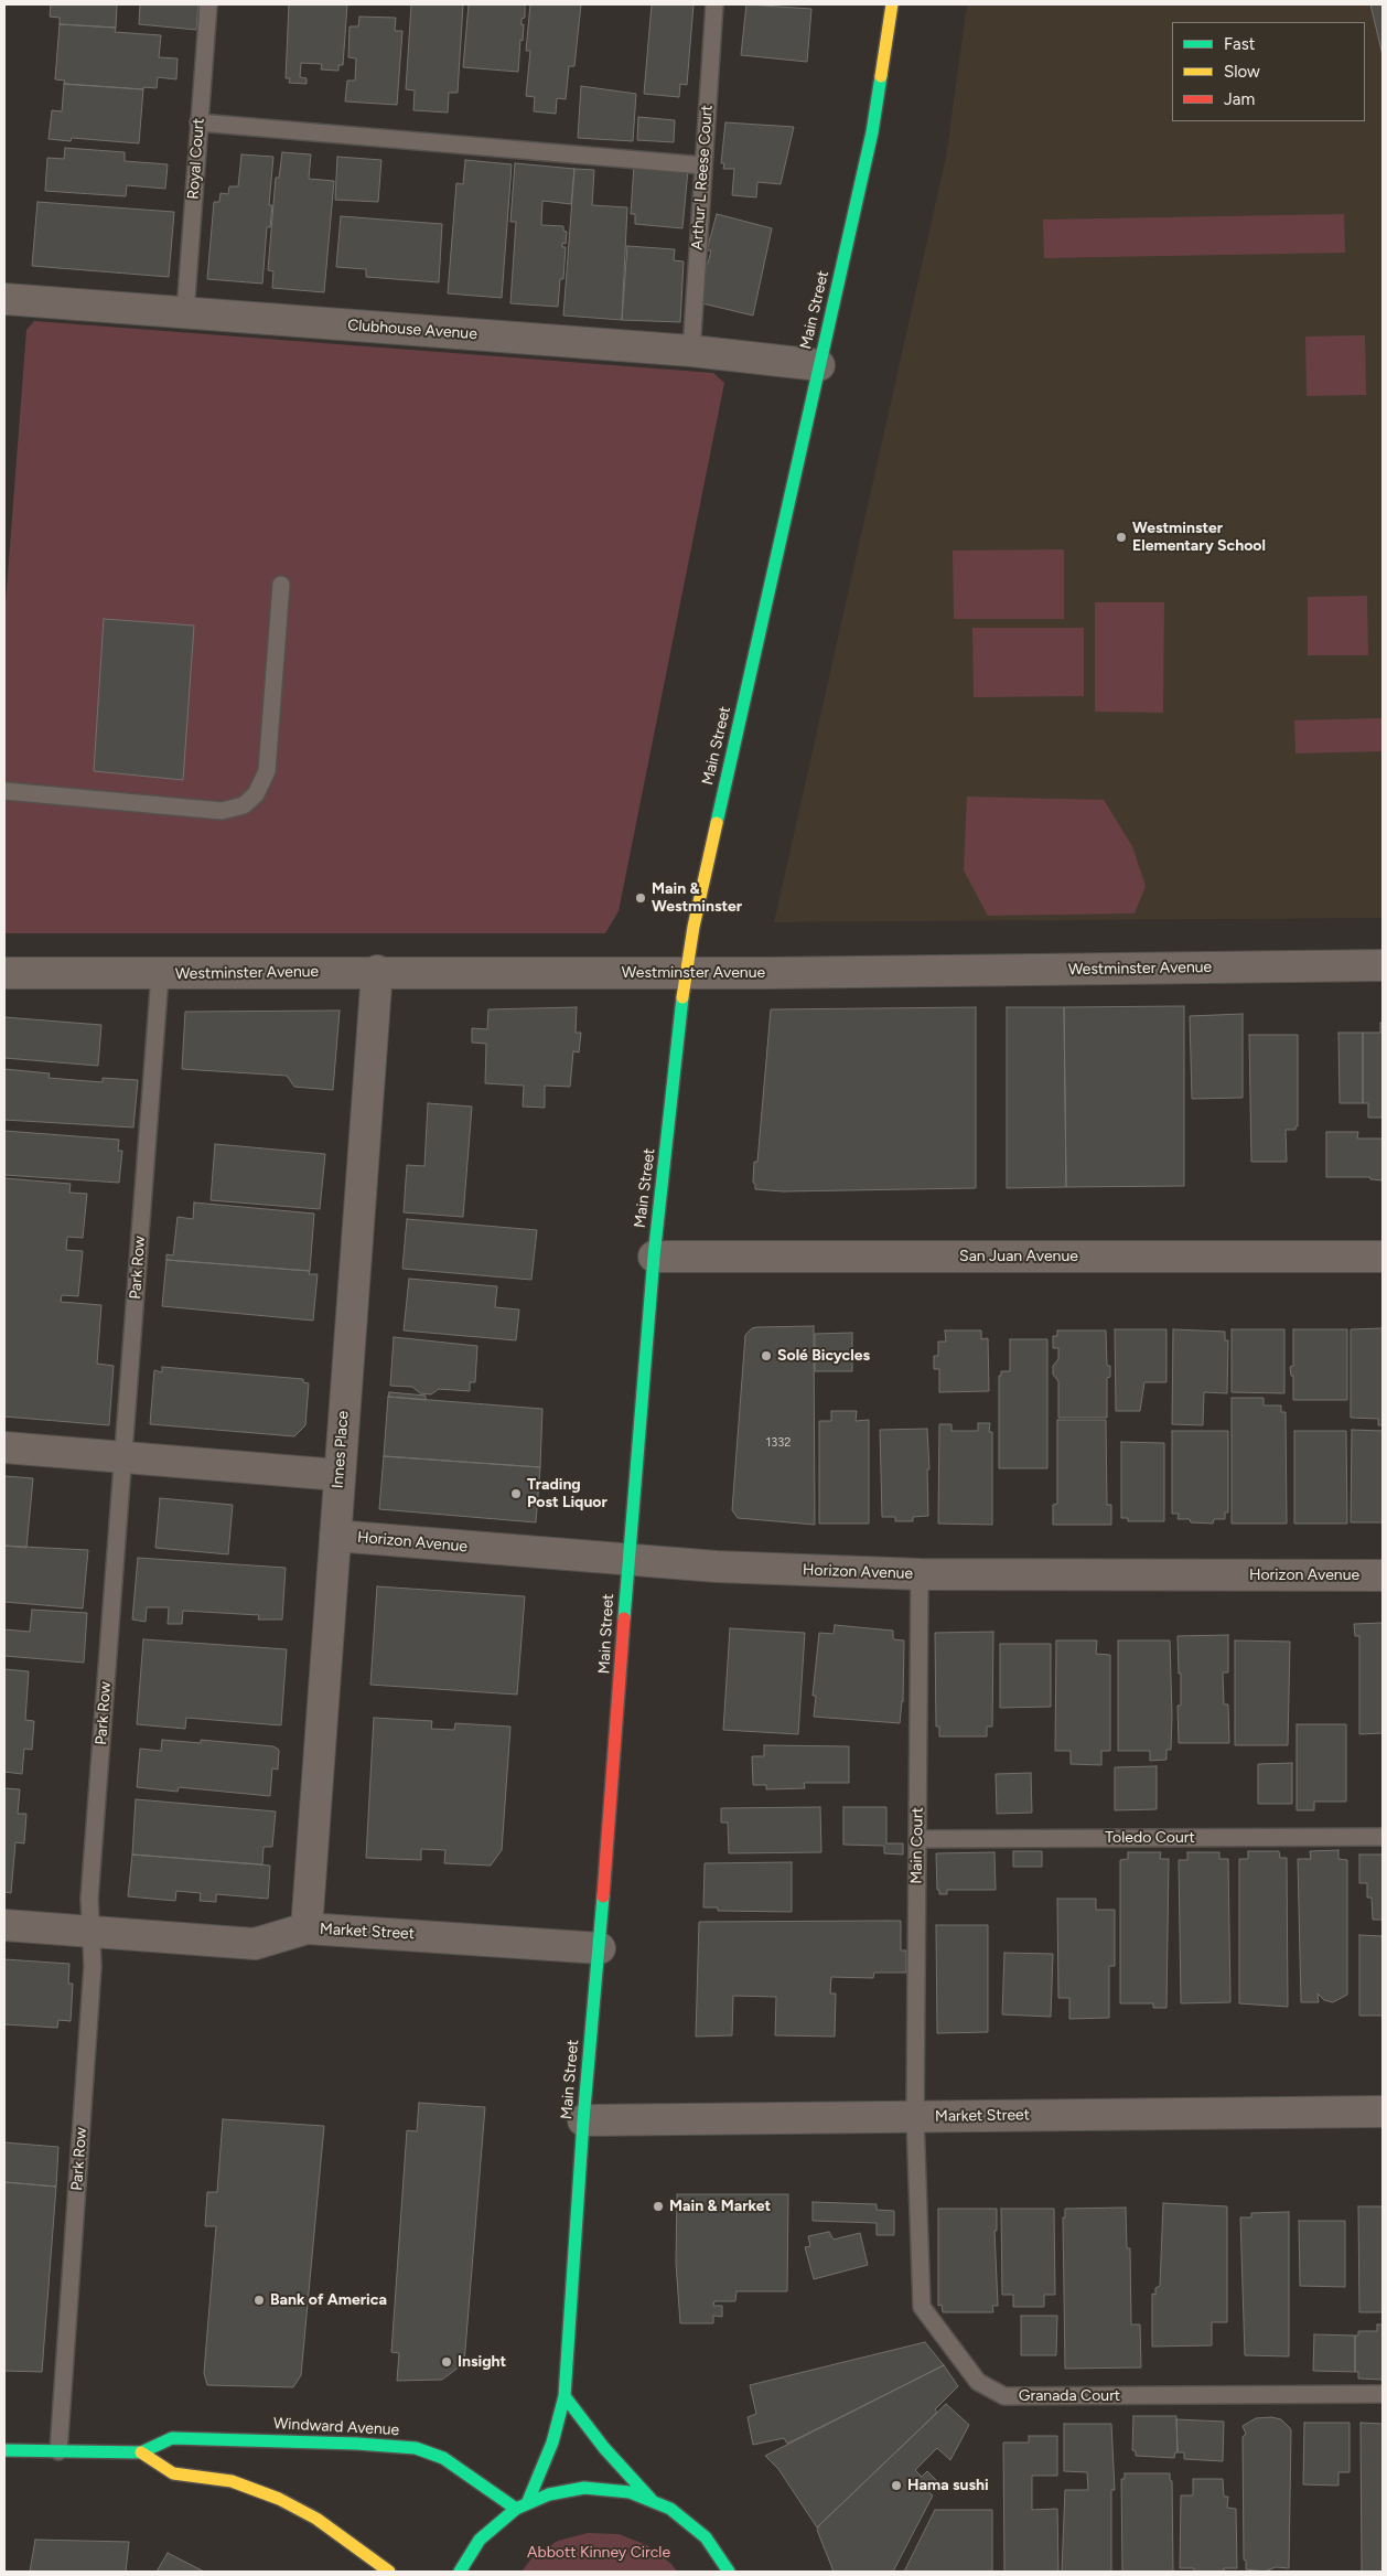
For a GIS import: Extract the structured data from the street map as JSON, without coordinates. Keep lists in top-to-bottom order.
{
  "streets": {
    "street": [
      "Main Street",
      "Clubhouse Avenue",
      "Westminster Avenue",
      "San Juan Avenue",
      "Innes Place",
      "Horizon Avenue",
      "Market Street",
      "Windward Avenue"
    ],
    "lane": [
      "Royal Court",
      "Arthur L Reese Court",
      "Park Row",
      "Toledo Court",
      "Main Court",
      "Granada Court"
    ]
  },
  "crossings": [
    ["Royal Court", "Clubhouse Avenue"],
    ["Arthur L Reese Court", "Clubhouse Avenue"],
    ["Main Street", "Clubhouse Avenue"],
    ["Main Street", "Westminster Avenue"],
    ["Main Street", "San Juan Avenue"],
    ["Main Street", "Horizon Avenue"],
    ["Main Street", "Market Street"],
    ["Westminster Avenue", "Park Row"],
    ["Westminster Avenue", "Innes Place"],
    ["Park Row", "Market Street"],
    ["Park Row", "Windward Avenue"],
    ["Innes Place", "Horizon Avenue"],
    ["Innes Place", "Market Street"],
    ["Horizon Avenue", "Main Court"],
    ["Toledo Court", "Main Court"],
    ["Main Court", "Market Street"],
    ["Main Court", "Granada Court"],
    ["Market Street", "Granada Court"]
  ],
  "parks": ["Abbott Kinney Circle"],
  "places": [
    "Westminster Elementary School",
    "Main & Westminster",
    "Solé Bicycles",
    "Trading Post Liquor",
    "Main & Market",
    "Bank of America",
    "Insight",
    "Hama sushi"
  ],
  "house_numbers": ["1332"],
  "legend": ["Fast", "Slow", "Jam"]
}
